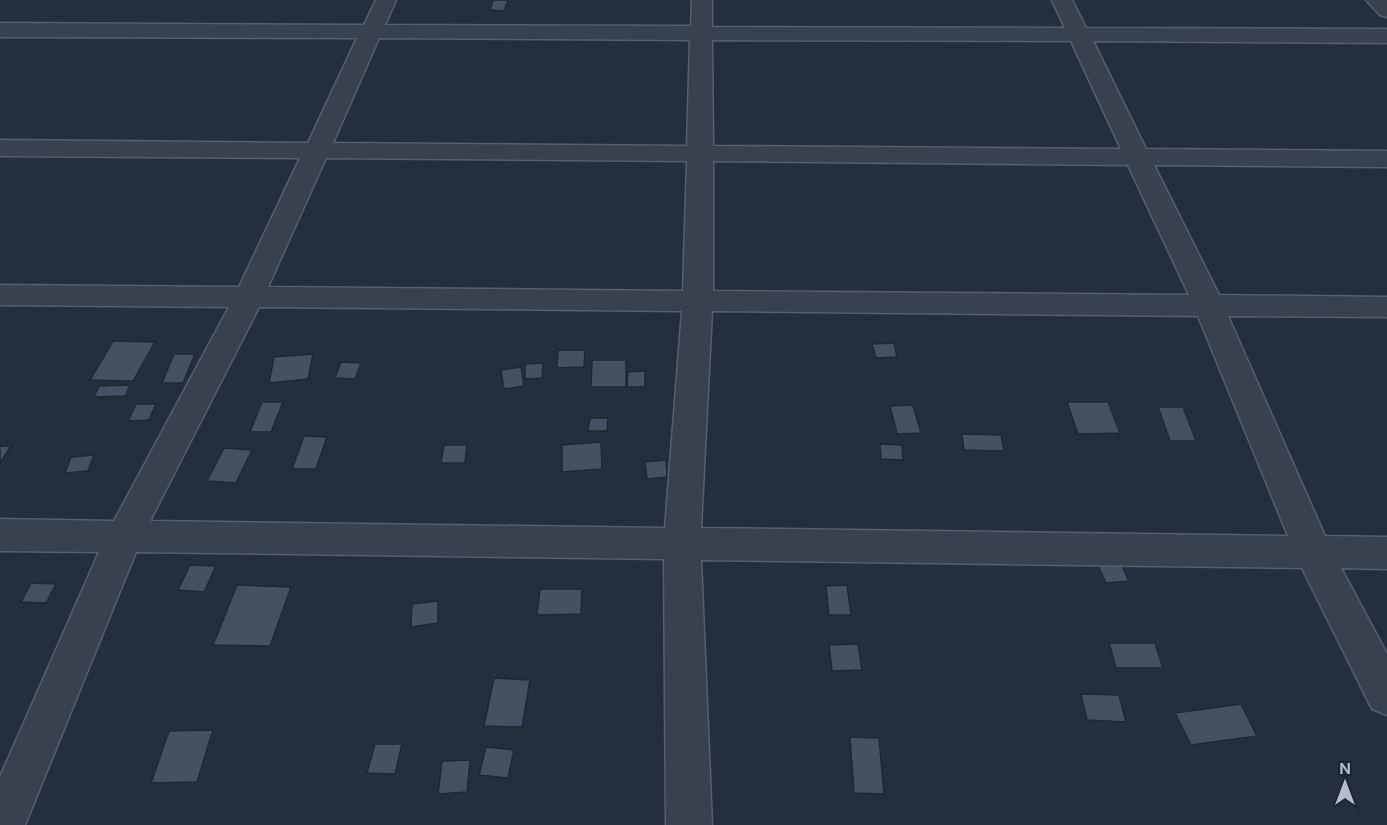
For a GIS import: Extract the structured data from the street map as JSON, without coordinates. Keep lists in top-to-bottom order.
{
  "north": "top"
}
